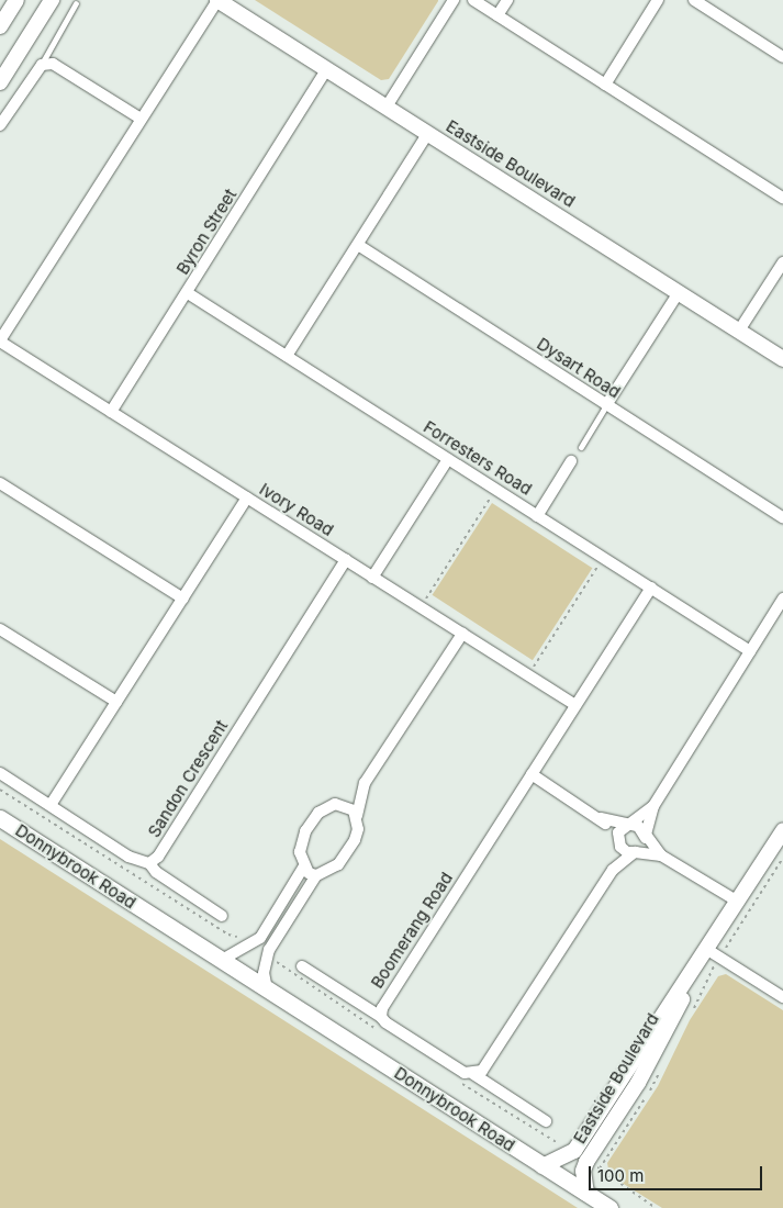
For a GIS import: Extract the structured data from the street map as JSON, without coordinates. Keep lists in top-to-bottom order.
{
  "streets": {
    "main road": ["Donnybrook Road"],
    "street": [
      "Eastside Boulevard",
      "Byron Street",
      "Dysart Road",
      "Forresters Road",
      "Ivory Road",
      "Sandon Crescent",
      "Boomerang Road"
    ]
  },
  "crossings": [
    ["Eastside Boulevard", "Byron Street"],
    ["Eastside Boulevard", "Donnybrook Road"],
    ["Byron Street", "Forresters Road"],
    ["Byron Street", "Ivory Road"],
    ["Forresters Road", "Boomerang Road"],
    ["Ivory Road", "Sandon Crescent"],
    ["Ivory Road", "Boomerang Road"]
  ],
  "scale_bar": "100 m"
}
